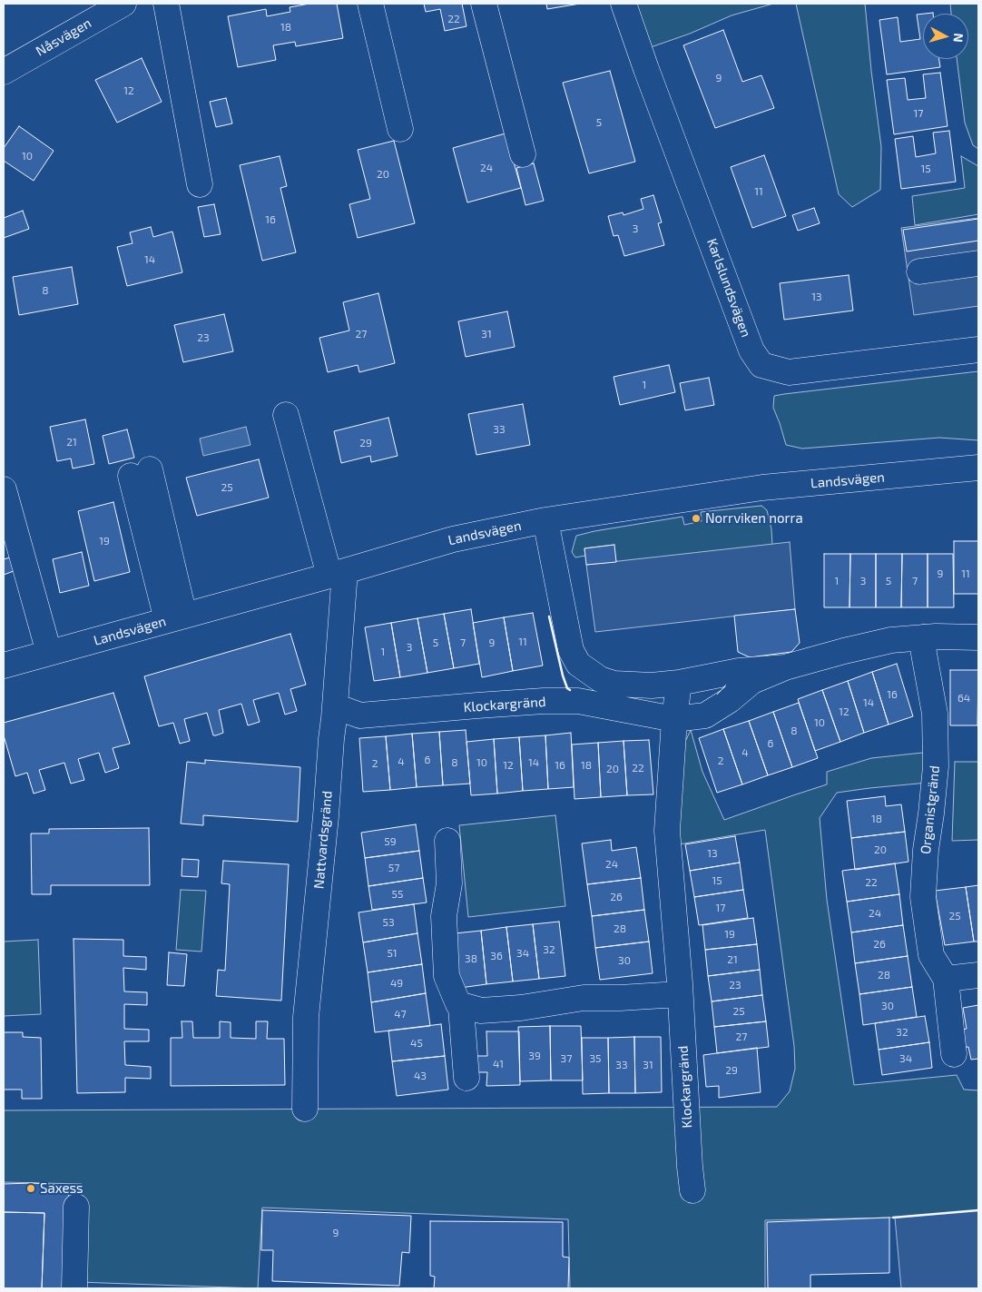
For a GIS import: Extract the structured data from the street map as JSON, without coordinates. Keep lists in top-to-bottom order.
{
  "streets": {
    "street": [
      "Nåsvägen",
      "Karlslundsvägen",
      "Landsvägen",
      "Klockargränd",
      "Organistgränd",
      "Nattvardsgränd"
    ]
  },
  "crossings": [
    ["Landsvägen", "Nattvardsgränd"],
    ["Klockargränd", "Nattvardsgränd"]
  ],
  "places": ["Norrviken norra", "Saxess"],
  "house_numbers": [
    "22",
    "18",
    "9",
    "12",
    "17",
    "5",
    "10",
    "24",
    "15",
    "20",
    "11",
    "16",
    "3",
    "14",
    "8",
    "13",
    "27",
    "31",
    "23",
    "1",
    "33",
    "21",
    "29",
    "25",
    "19",
    "9",
    "11",
    "1",
    "3",
    "5",
    "7",
    "11",
    "5",
    "7",
    "9",
    "3",
    "1",
    "16",
    "64",
    "14",
    "12",
    "10",
    "8",
    "6",
    "4",
    "6",
    "2",
    "4",
    "8",
    "10",
    "14",
    "2",
    "12",
    "16",
    "18",
    "22",
    "20",
    "18",
    "59",
    "20",
    "13",
    "24",
    "57",
    "15",
    "22",
    "55",
    "26",
    "17",
    "24",
    "25",
    "53",
    "28",
    "19",
    "26",
    "32",
    "51",
    "34",
    "36",
    "38",
    "21",
    "30",
    "28",
    "49",
    "23",
    "30",
    "25",
    "47",
    "32",
    "27",
    "45",
    "39",
    "37",
    "35",
    "34",
    "41",
    "33",
    "31",
    "29",
    "43",
    "9"
  ],
  "north": "right"
}
